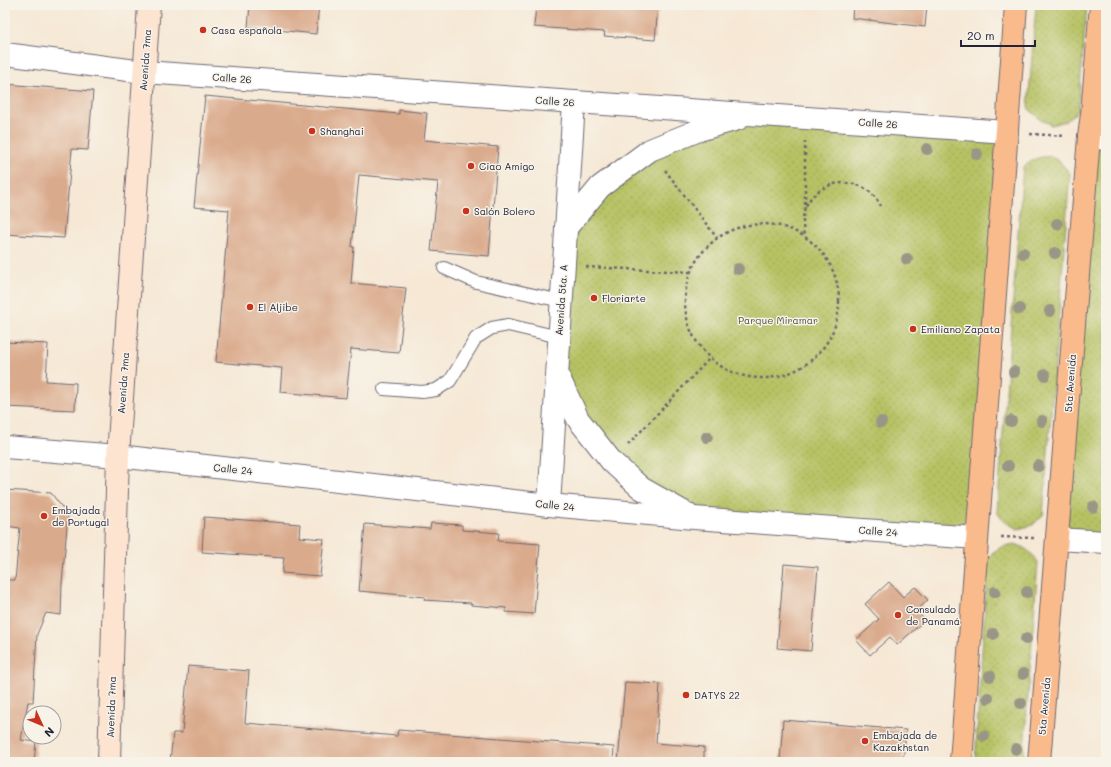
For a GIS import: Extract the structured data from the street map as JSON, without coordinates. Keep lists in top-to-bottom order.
{
  "streets": {
    "highway": ["5ta Avenida"],
    "main road": ["Avenida 7ma"],
    "street": ["Calle 26", "Avenida 5ta. A", "Calle 24"]
  },
  "crossings": [
    ["Avenida 7ma", "Calle 26"],
    ["Avenida 7ma", "Calle 24"],
    ["Calle 26", "Avenida 5ta. A"],
    ["Avenida 5ta. A", "Calle 24"]
  ],
  "parks": ["Parque Miramar"],
  "places": [
    "Casa española",
    "Shanghai",
    "Ciao Amigo",
    "Salón Bolero",
    "Floriarte",
    "El Aljibe",
    "Emiliano Zapata",
    "Embajada de Portugal",
    "Consulado de Panamá",
    "DATYS 22",
    "Embajada de Kazakhstan"
  ],
  "scale_bar": "20 m",
  "north": "bottom right"
}
